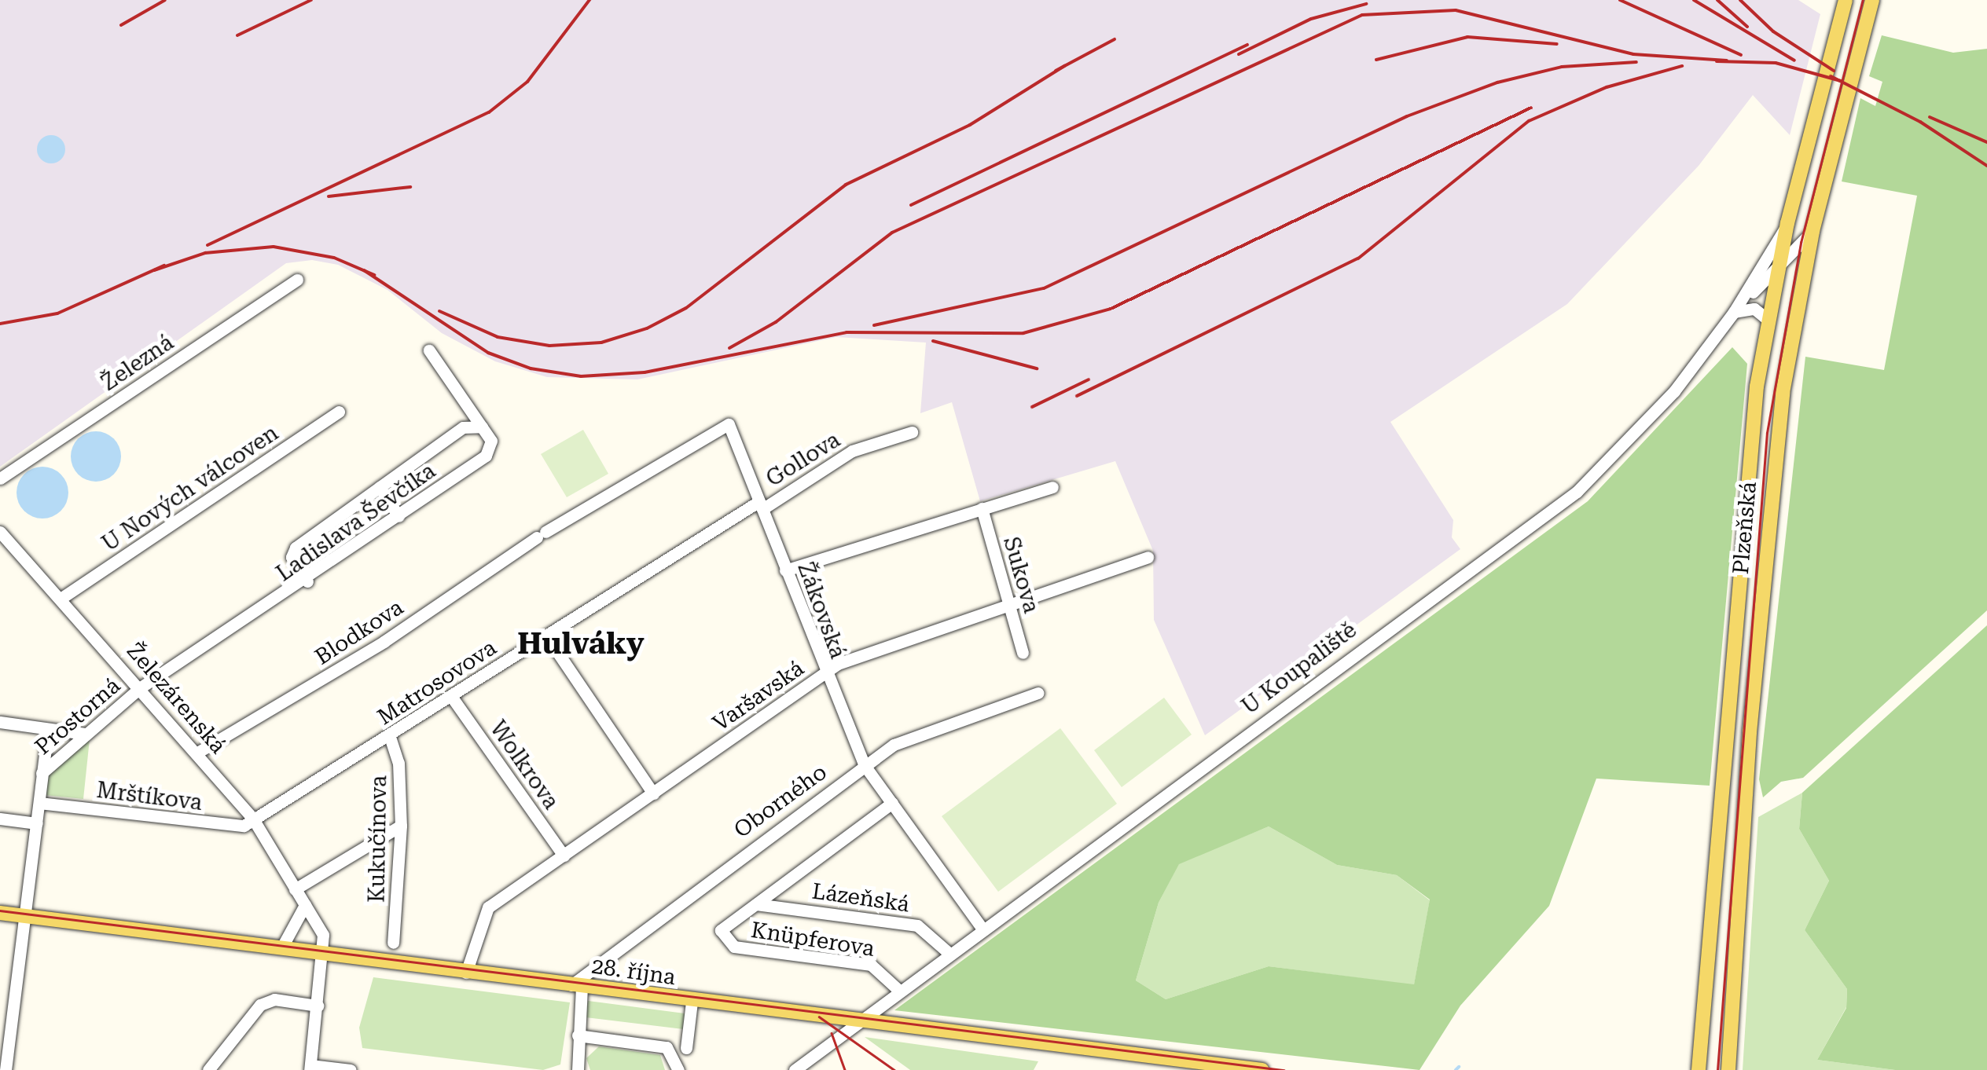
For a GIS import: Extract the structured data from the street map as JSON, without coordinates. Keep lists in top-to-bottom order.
{
  "streets": {
    "main road": ["Plzeňská", "28. října"],
    "street": [
      "Železná",
      "Gollova",
      "U Nových válcoven",
      "Ladislava Ševčíka",
      "Sukova",
      "Žákovská",
      "Blodkova",
      "U Koupaliště",
      "Matrosovova",
      "Varšavská",
      "Železárenská",
      "Prostorná",
      "Wolkrova",
      "Mrštíkova",
      "Oborného",
      "Kukučínova",
      "Lázeňská",
      "Knüpferova"
    ]
  },
  "crossings": [
    ["Gollova", "Žákovská"],
    ["Gollova", "Matrosovova"],
    ["U Nových válcoven", "Železárenská"],
    ["Ladislava Ševčíka", "Železárenská"],
    ["Ladislava Ševčíka", "Prostorná"],
    ["Plzeňská", "U Koupaliště"],
    ["Sukova", "Varšavská"],
    ["Žákovská", "Blodkova"],
    ["Žákovská", "U Koupaliště"],
    ["Žákovská", "Matrosovova"],
    ["Žákovská", "Varšavská"],
    ["Žákovská", "Oborného"],
    ["Blodkova", "Železárenská"],
    ["U Koupaliště", "Lázeňská"],
    ["U Koupaliště", "Knüpferova"],
    ["U Koupaliště", "28. října"],
    ["Matrosovova", "Železárenská"],
    ["Matrosovova", "Wolkrova"],
    ["Matrosovova", "Mrštíkova"],
    ["Matrosovova", "Kukučínova"],
    ["Varšavská", "Wolkrova"],
    ["Varšavská", "28. října"],
    ["Železárenská", "Prostorná"],
    ["Železárenská", "Mrštíkova"],
    ["Železárenská", "28. října"],
    ["Prostorná", "Mrštíkova"],
    ["Prostorná", "28. října"],
    ["Oborného", "28. října"],
    ["Lázeňská", "Knüpferova"]
  ],
  "districts": ["Hulváky"]
}
